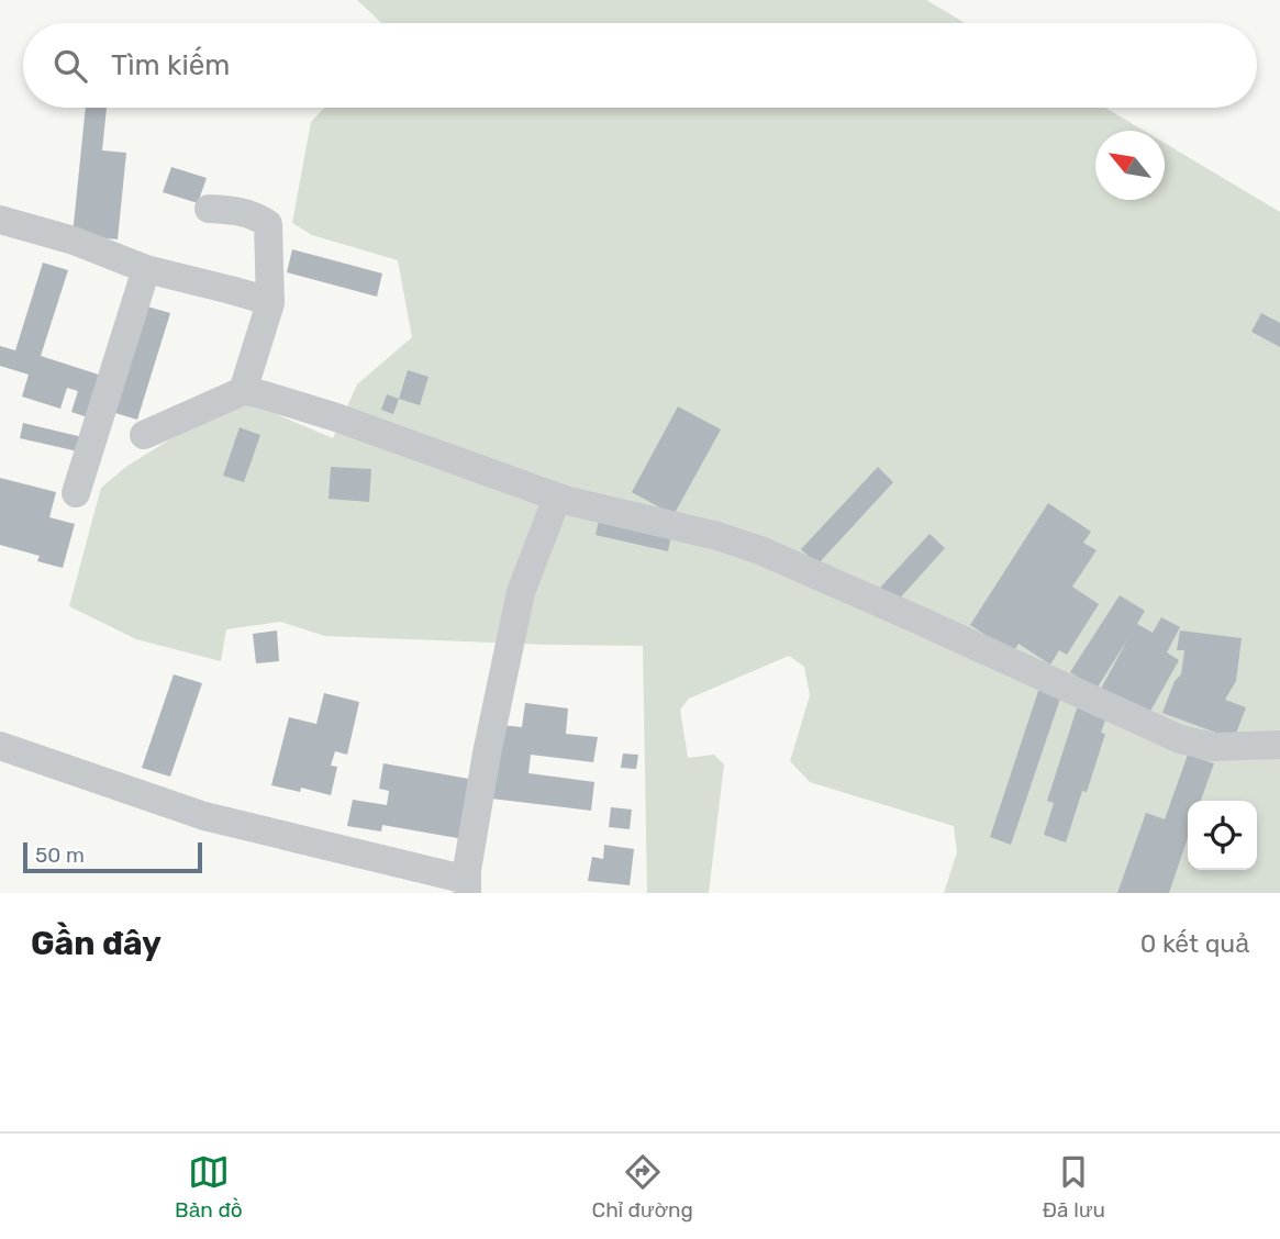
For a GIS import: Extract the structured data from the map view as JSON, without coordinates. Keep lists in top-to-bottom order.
{
  "scale_bar": "50 m",
  "north": "top left",
  "page": {
    "search": "Tìm kiếm",
    "scale": "50 m",
    "heading": ["Gần đây", "0 kết quả"],
    "nav": ["Bản đồ", "Chỉ đường", "Đã lưu"]
  }
}
